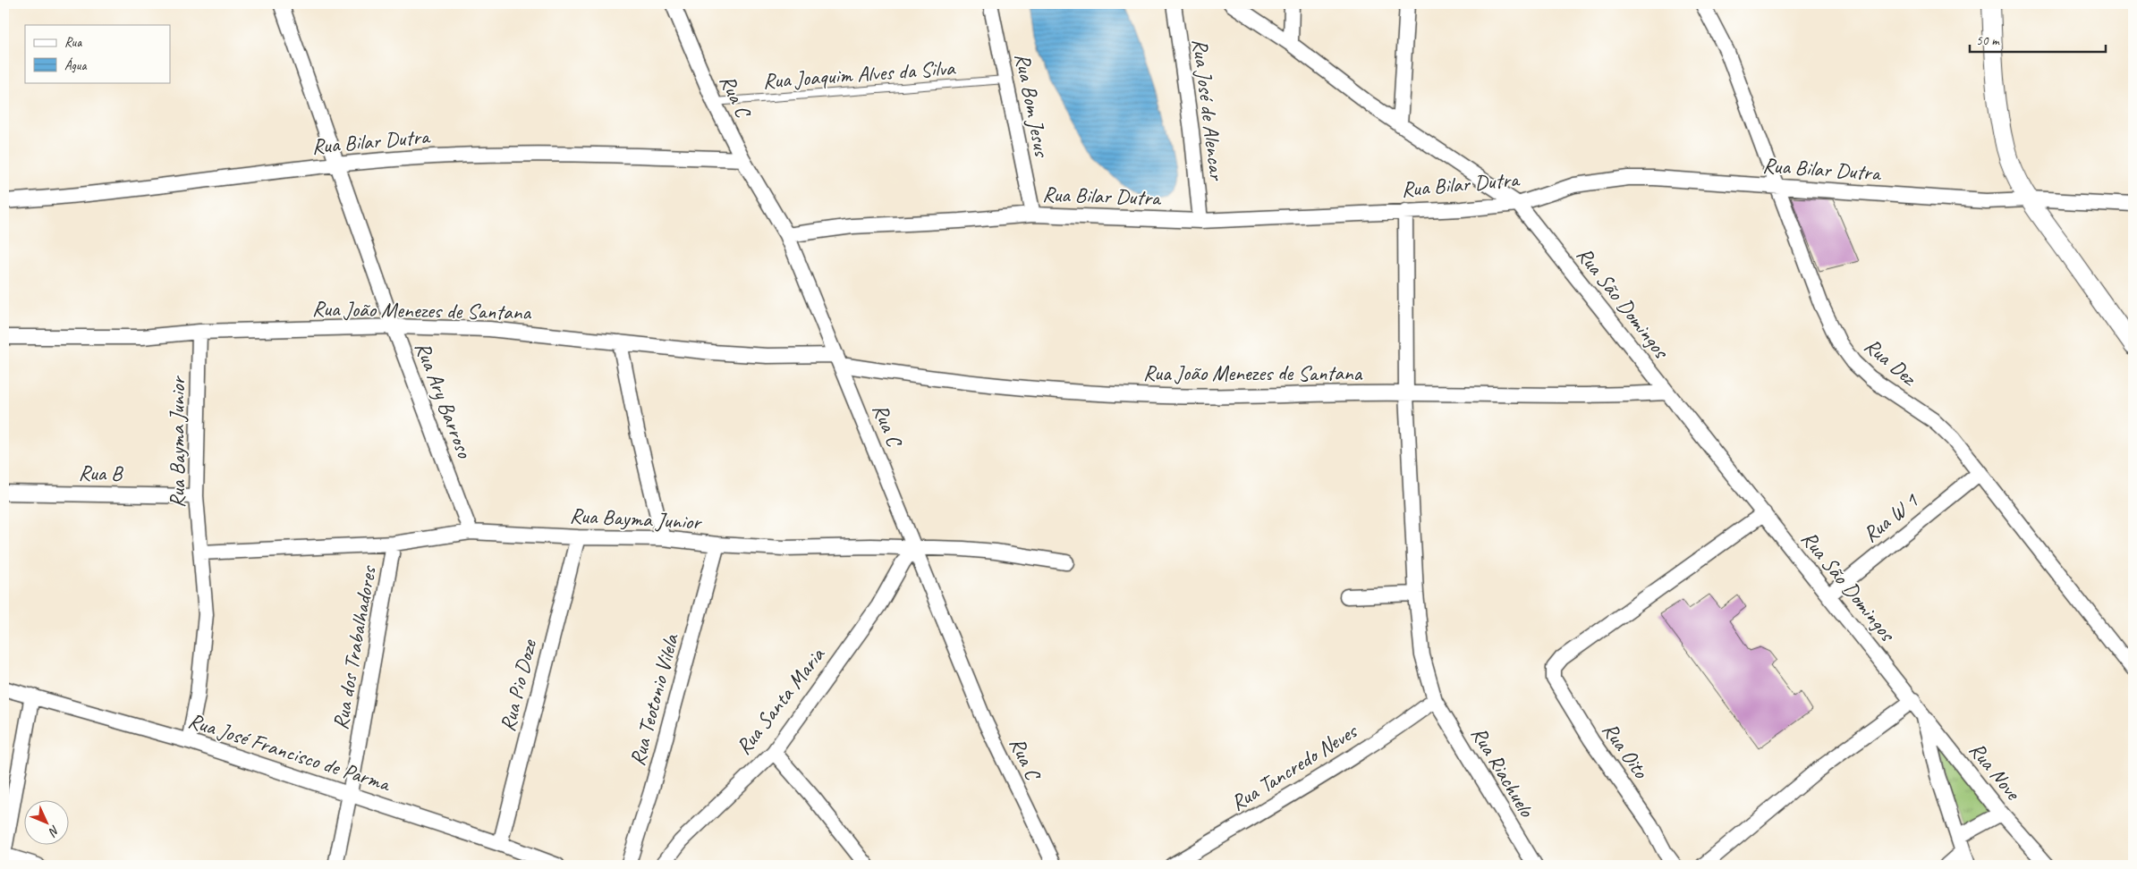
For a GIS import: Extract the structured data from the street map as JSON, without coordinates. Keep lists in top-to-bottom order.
{
  "streets": {
    "street": [
      "Rua C",
      "Rua Bom Jesus",
      "Rua José de Alencar",
      "Rua Bilar Dutra",
      "Rua São Domingos",
      "Rua João Menezes de Santana",
      "Rua Dez",
      "Rua Ary Barroso",
      "Rua Bayma Junior",
      "Rua B",
      "Rua W 1",
      "Rua dos Trabalhadores",
      "Rua Pio Doze",
      "Rua Teotonio Vilela",
      "Rua Santa Maria",
      "Rua Oito",
      "Rua José Francisco de Parma",
      "Rua Tancredo Neves",
      "Rua Nove",
      "Rua Riachuelo"
    ],
    "lane": ["Rua Joaquim Alves da Silva"]
  },
  "crossings": [
    ["Rua Joaquim Alves da Silva", "Rua C"],
    ["Rua Joaquim Alves da Silva", "Rua Bom Jesus"],
    ["Rua C", "Rua Bilar Dutra"],
    ["Rua C", "Rua João Menezes de Santana"],
    ["Rua C", "Rua Bayma Junior"],
    ["Rua C", "Rua Santa Maria"],
    ["Rua Bom Jesus", "Rua Bilar Dutra"],
    ["Rua José de Alencar", "Rua Bilar Dutra"],
    ["Rua Bilar Dutra", "Rua São Domingos"],
    ["Rua Bilar Dutra", "Rua Dez"],
    ["Rua Bilar Dutra", "Rua Ary Barroso"],
    ["Rua Bilar Dutra", "Rua Riachuelo"],
    ["Rua São Domingos", "Rua João Menezes de Santana"],
    ["Rua São Domingos", "Rua W 1"],
    ["Rua São Domingos", "Rua Oito"],
    ["Rua São Domingos", "Rua Nove"],
    ["Rua João Menezes de Santana", "Rua Ary Barroso"],
    ["Rua João Menezes de Santana", "Rua Bayma Junior"],
    ["Rua João Menezes de Santana", "Rua Riachuelo"],
    ["Rua Dez", "Rua W 1"],
    ["Rua Ary Barroso", "Rua Bayma Junior"],
    ["Rua Bayma Junior", "Rua B"],
    ["Rua Bayma Junior", "Rua dos Trabalhadores"],
    ["Rua Bayma Junior", "Rua Pio Doze"],
    ["Rua Bayma Junior", "Rua Teotonio Vilela"],
    ["Rua Bayma Junior", "Rua Santa Maria"],
    ["Rua Bayma Junior", "Rua José Francisco de Parma"],
    ["Rua dos Trabalhadores", "Rua José Francisco de Parma"],
    ["Rua Pio Doze", "Rua José Francisco de Parma"],
    ["Rua Tancredo Neves", "Rua Riachuelo"]
  ],
  "legend": ["Rua", "Água"],
  "scale_bar": "50 m",
  "north": "bottom right"
}
